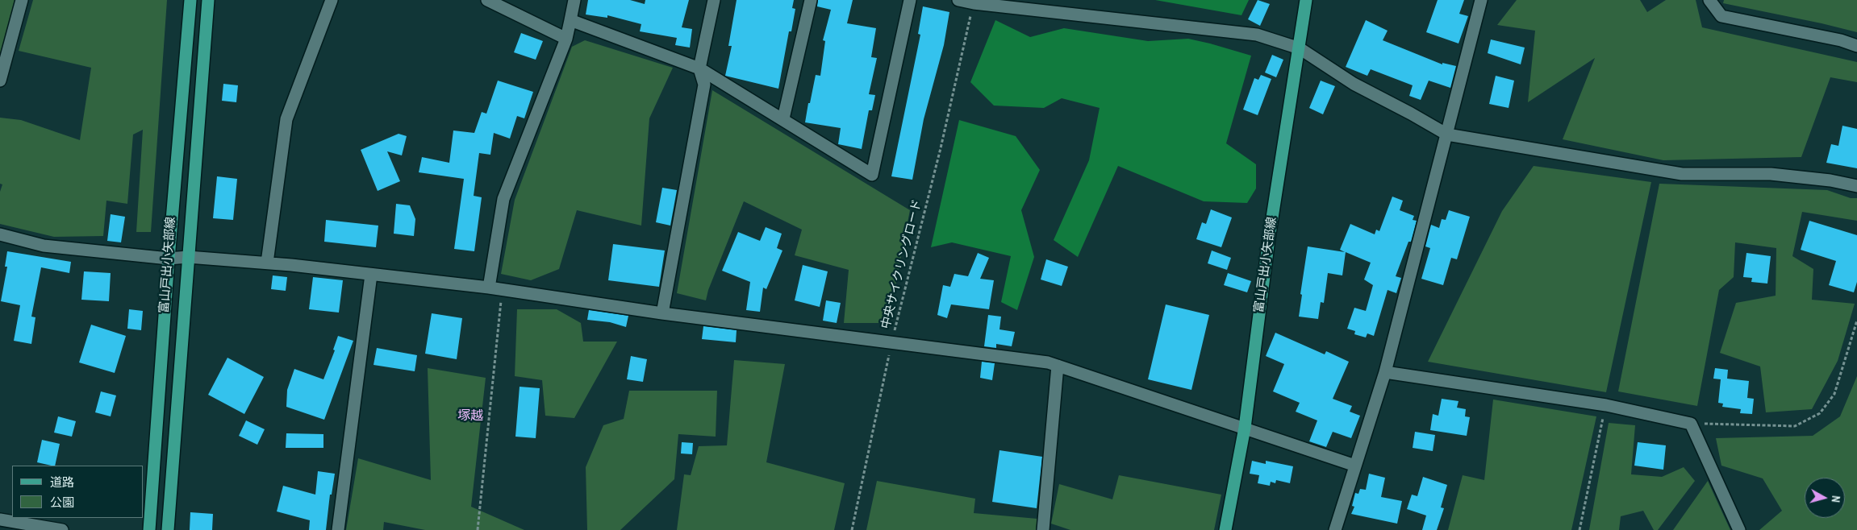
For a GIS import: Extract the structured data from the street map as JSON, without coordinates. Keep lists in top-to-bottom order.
{
  "streets": {
    "main road": ["富山戸出小矢部線"],
    "path": ["中央サイクリングロード"]
  },
  "districts": ["塚越"],
  "legend": ["道路", "公園"],
  "north": "right"
}
